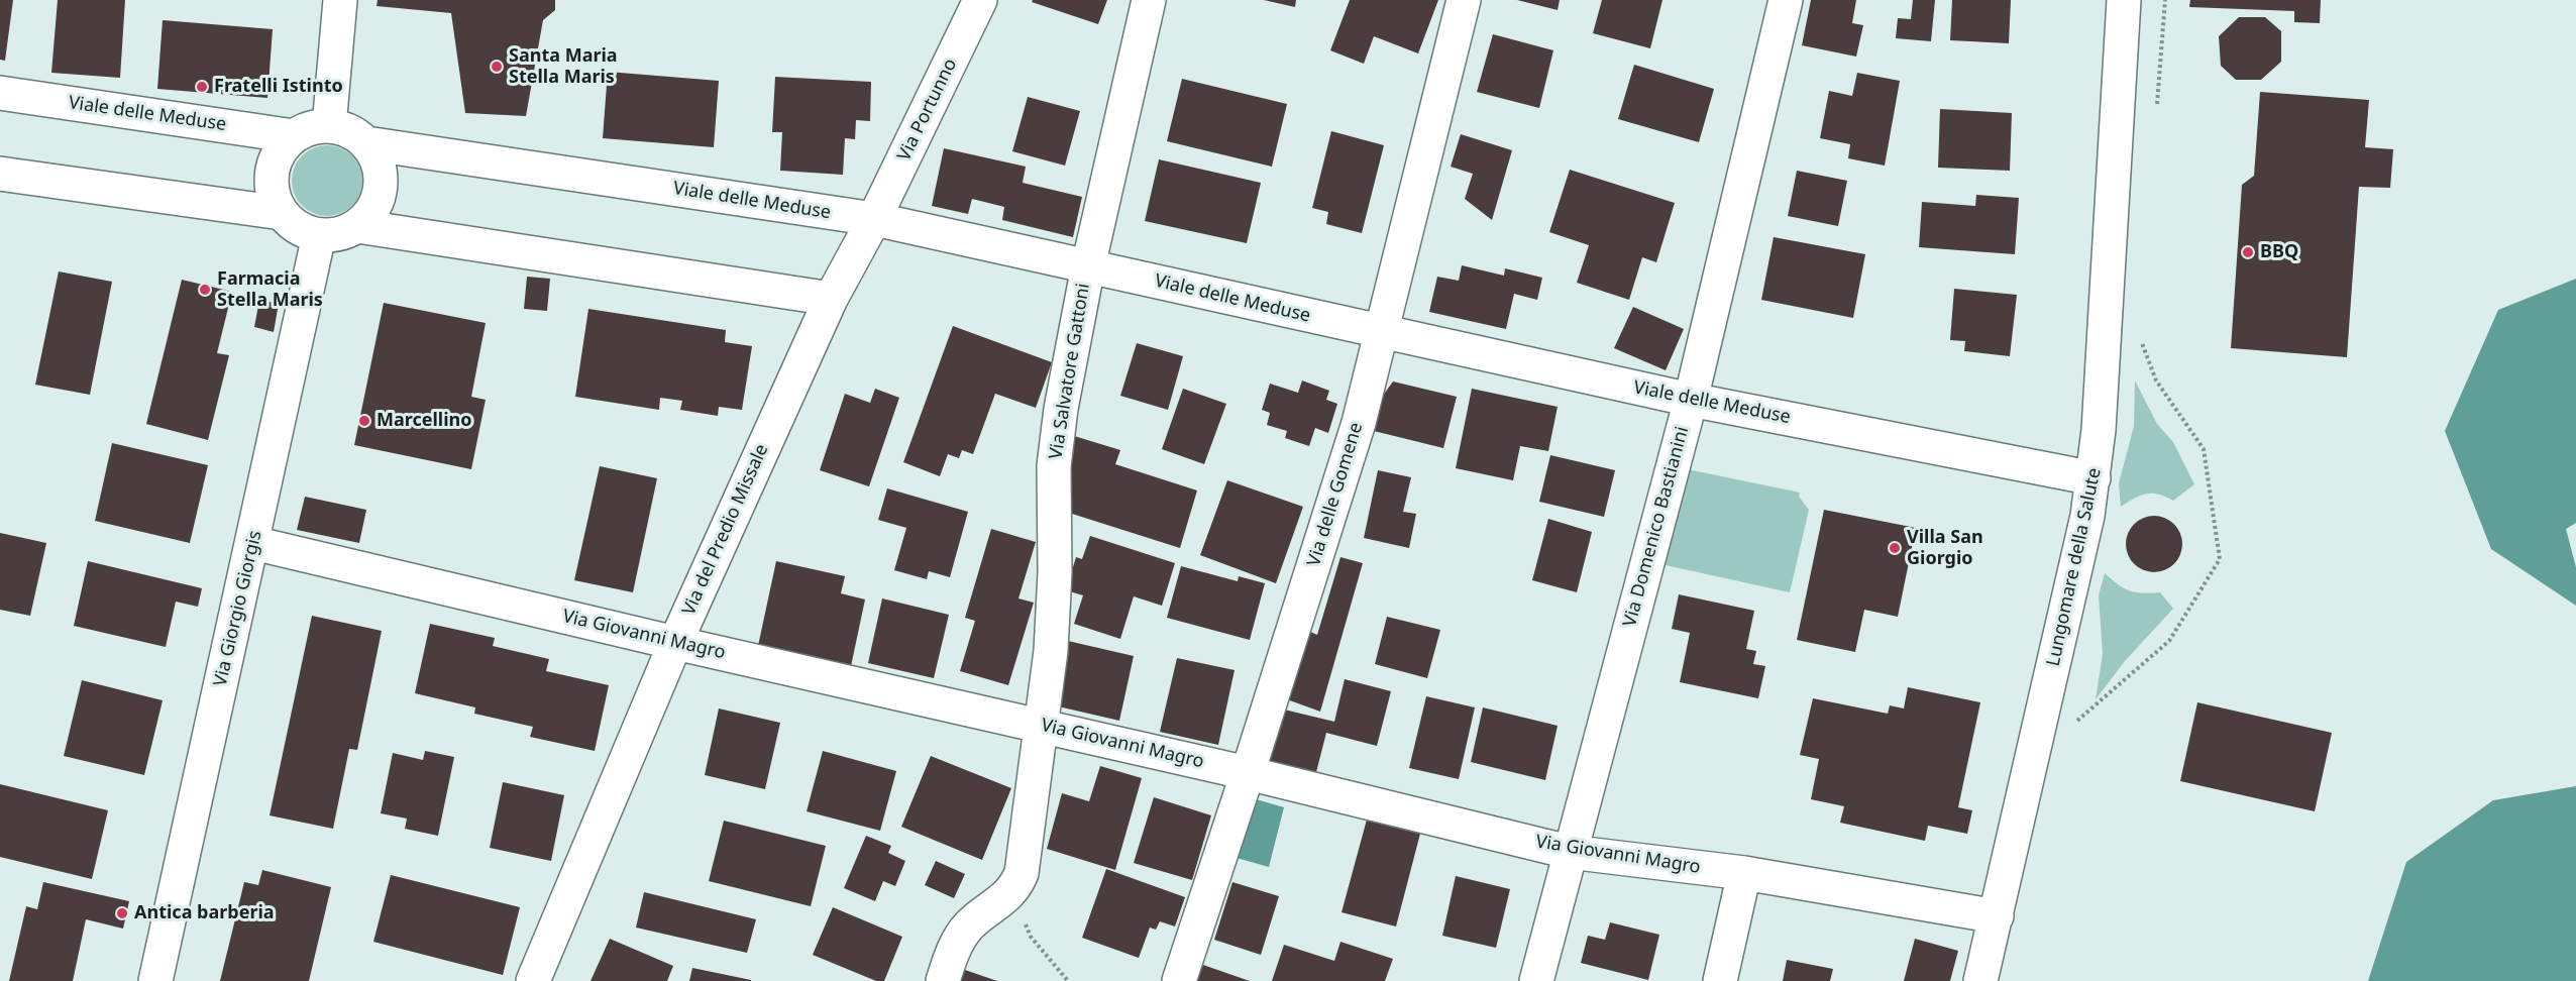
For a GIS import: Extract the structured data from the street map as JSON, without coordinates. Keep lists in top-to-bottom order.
{
  "streets": {
    "street": [
      "Via Portunno",
      "Viale delle Meduse",
      "Via Salvatore Gattoni",
      "Via delle Gomene",
      "Via Domenico Bastianini",
      "Via del Predio Missale",
      "Lungomare della Salute",
      "Via Giorgio Giorgis",
      "Via Giovanni Magro"
    ]
  },
  "crossings": [
    ["Via Portunno", "Viale delle Meduse"],
    ["Via Portunno", "Via del Predio Missale"],
    ["Viale delle Meduse", "Via Salvatore Gattoni"],
    ["Viale delle Meduse", "Via delle Gomene"],
    ["Viale delle Meduse", "Via Domenico Bastianini"],
    ["Viale delle Meduse", "Via del Predio Missale"],
    ["Viale delle Meduse", "Lungomare della Salute"],
    ["Viale delle Meduse", "Via Giorgio Giorgis"],
    ["Via Salvatore Gattoni", "Via Giovanni Magro"],
    ["Via delle Gomene", "Via Giovanni Magro"],
    ["Via Domenico Bastianini", "Via Giovanni Magro"],
    ["Via del Predio Missale", "Via Giovanni Magro"],
    ["Lungomare della Salute", "Via Giovanni Magro"],
    ["Via Giorgio Giorgis", "Via Giovanni Magro"]
  ],
  "places": [
    "Santa Maria Stella Maris",
    "Fratelli Istinto",
    "BBQ",
    "Farmacia Stella Maris",
    "Marcellino",
    "Villa San Giorgio",
    "Antica barberia"
  ]
}
